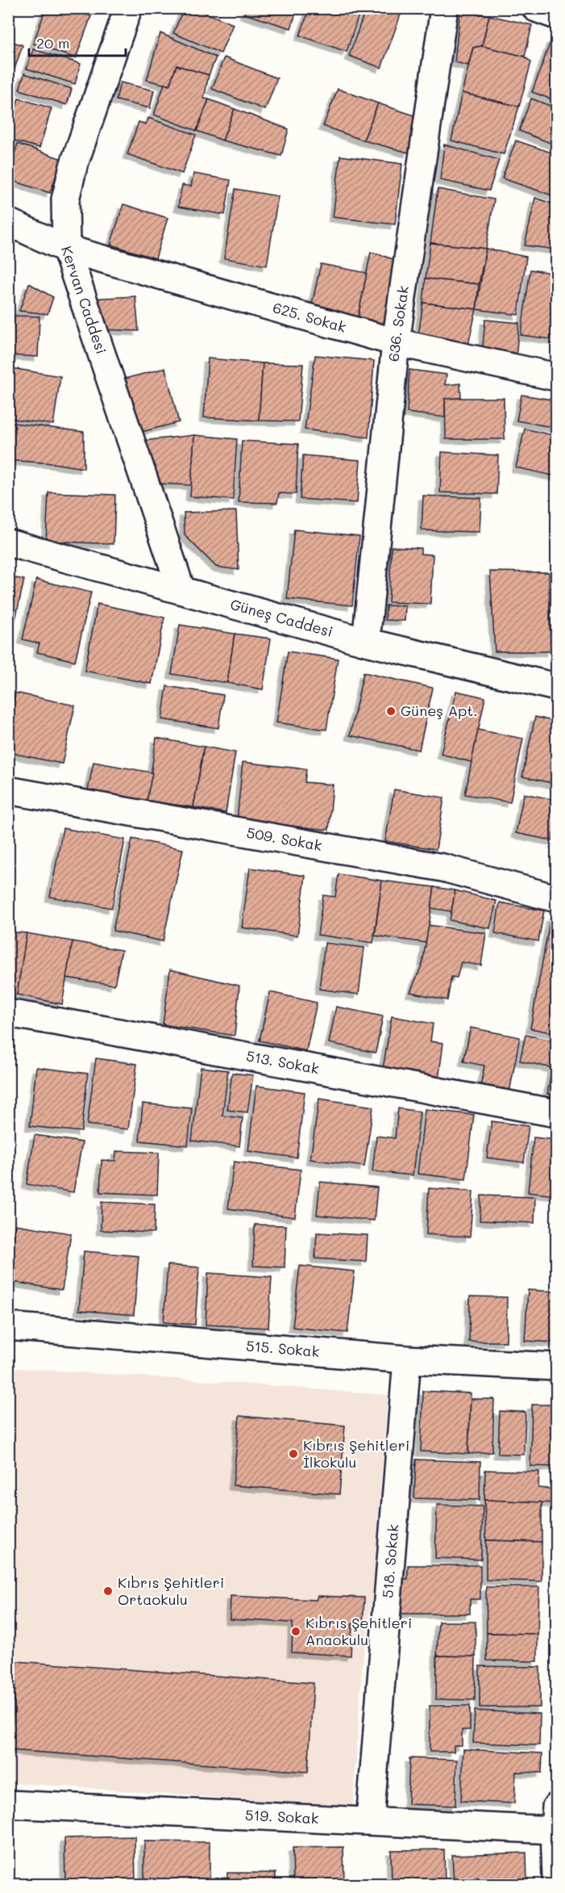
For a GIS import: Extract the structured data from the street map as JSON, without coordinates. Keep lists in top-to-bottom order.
{
  "streets": {
    "street": [
      "Kervan Caddesi",
      "625. Sokak",
      "636. Sokak",
      "Güneş Caddesi",
      "509. Sokak",
      "513. Sokak",
      "515. Sokak",
      "518. Sokak",
      "519. Sokak"
    ]
  },
  "crossings": [
    ["Kervan Caddesi", "625. Sokak"],
    ["Kervan Caddesi", "Güneş Caddesi"],
    ["625. Sokak", "636. Sokak"],
    ["636. Sokak", "Güneş Caddesi"],
    ["515. Sokak", "518. Sokak"],
    ["518. Sokak", "519. Sokak"]
  ],
  "places": [
    "Güneş Apt.",
    "Kıbrıs Şehitleri İlkokulu",
    "Kıbrıs Şehitleri Ortaokulu",
    "Kıbrıs Şehitleri Anaokulu"
  ],
  "scale_bar": "20 m"
}
